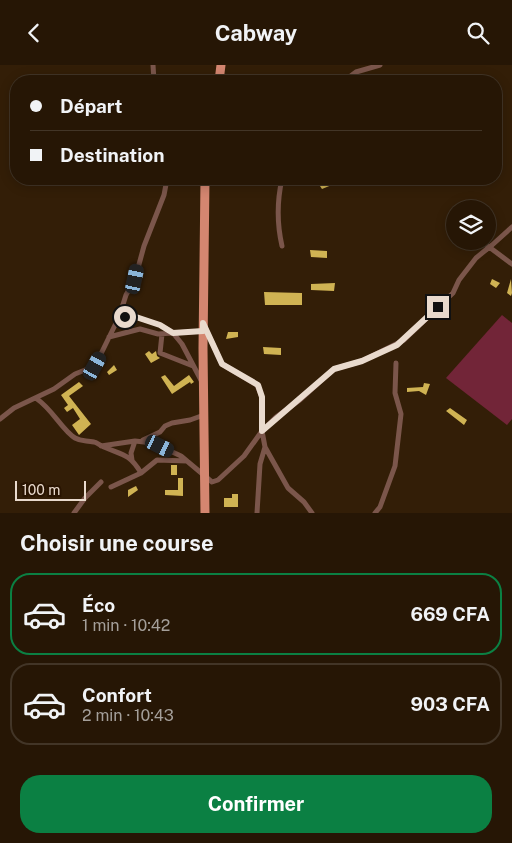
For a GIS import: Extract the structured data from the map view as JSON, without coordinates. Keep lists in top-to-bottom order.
{
  "scale_bar": "100 m",
  "page": {
    "header": "Cabway",
    "banner": ["Départ", "Destination"],
    "scale": "100 m",
    "heading": "Choisir une course",
    "list": [
      {
        "name": "Éco",
        "note": "1 min · 10:42",
        "value": "669 CFA"
      },
      {
        "name": "Confort",
        "note": "2 min · 10:43",
        "value": "903 CFA"
      }
    ],
    "buttons": "Confirmer"
  }
}
